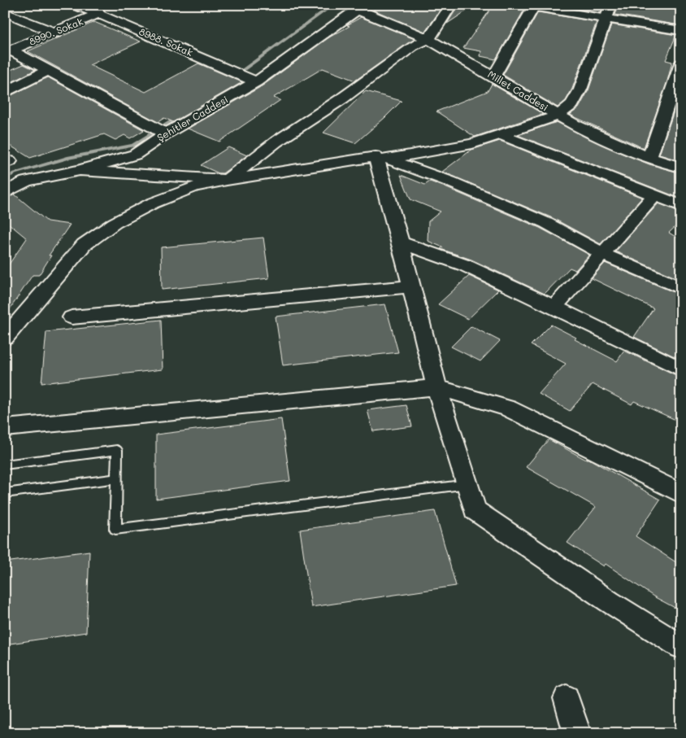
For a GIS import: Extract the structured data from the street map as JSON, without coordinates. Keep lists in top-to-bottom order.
{
  "streets": {
    "street": [
      "8990. Sokak",
      "8988. Sokak",
      "Millet Caddesi",
      "Şehitler Caddesi"
    ]
  },
  "crossings": [
    ["8990. Sokak", "8988. Sokak"],
    ["8988. Sokak", "Şehitler Caddesi"],
    ["Millet Caddesi", "Şehitler Caddesi"]
  ]
}
